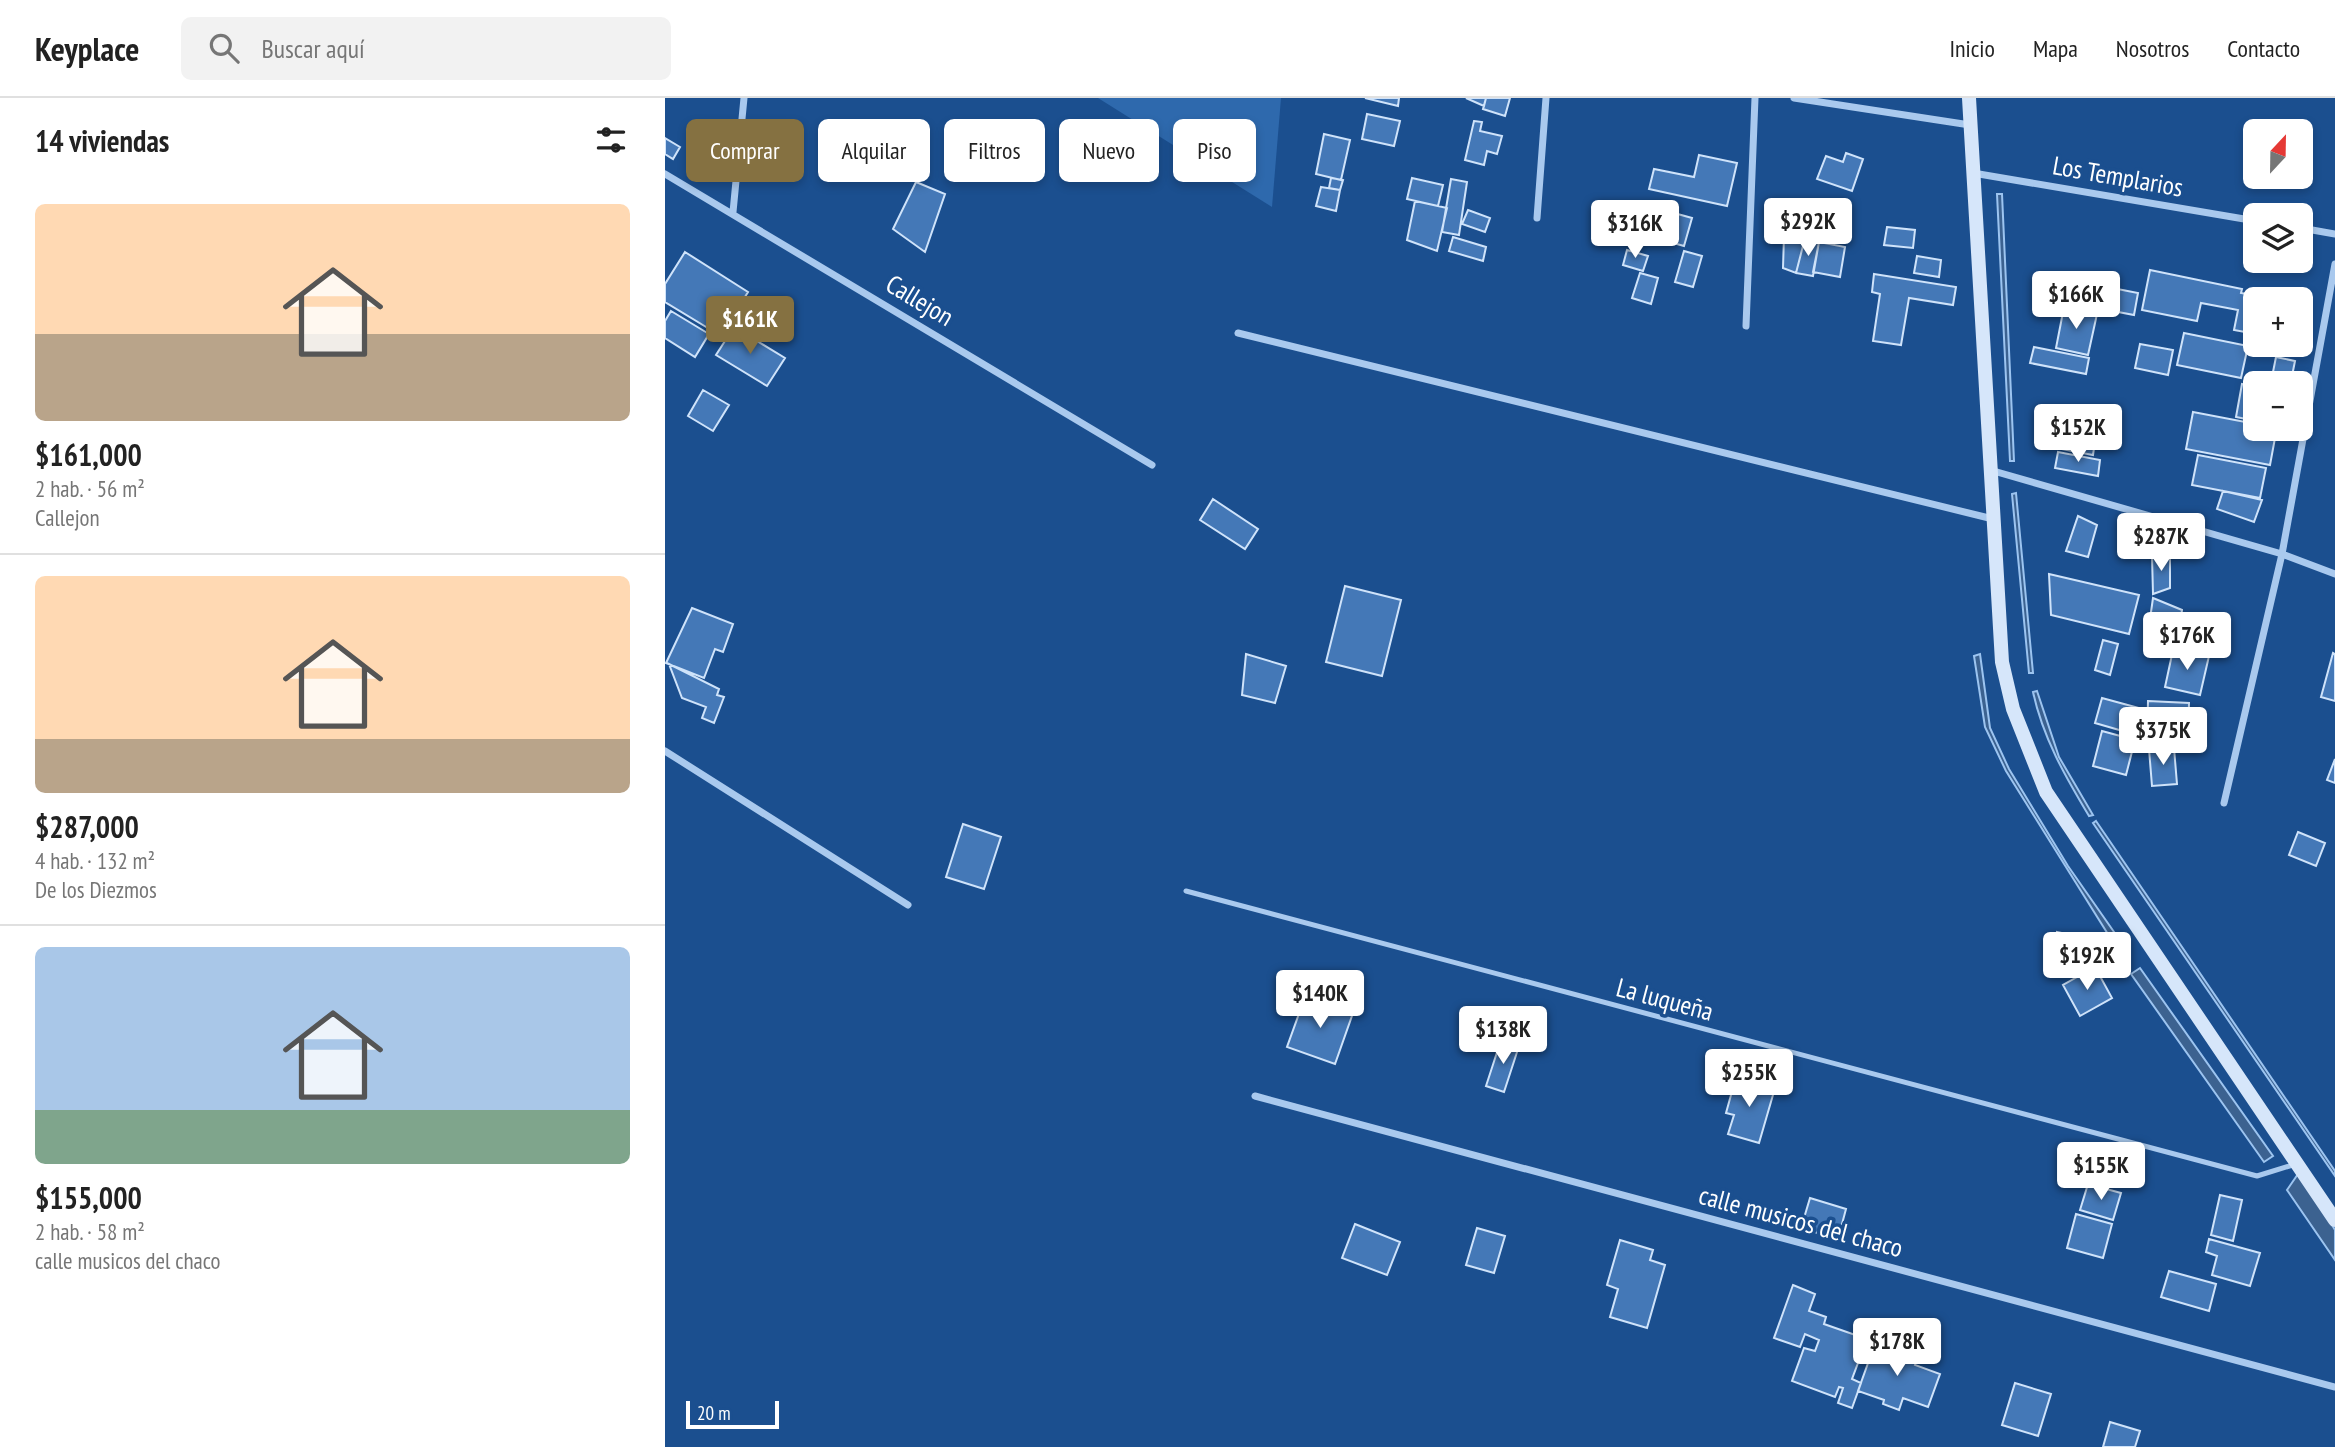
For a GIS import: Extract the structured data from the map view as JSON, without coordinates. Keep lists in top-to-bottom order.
{
  "streets": {
    "street": ["Los Templarios", "Callejon", "calle musicos del chaco"],
    "lane": ["La luqueña"]
  },
  "scale_bar": "20 m",
  "north": "top",
  "page": {
    "header": "Keyplace",
    "search": "Buscar aquí",
    "nav": [
      "Inicio",
      "Mapa",
      "Nosotros",
      "Contacto"
    ],
    "heading": "14 viviendas",
    "map_buttons": ["+", "−"],
    "chip": [
      "Comprar",
      "Alquilar",
      "Filtros",
      "Nuevo",
      "Piso"
    ],
    "list": [
      {
        "name": "$161,000",
        "note": "2 hab. · 56 m² · Callejon"
      },
      {
        "name": "$287,000",
        "note": "4 hab. · 132 m² · De los Diezmos"
      },
      {
        "name": "$155,000",
        "note": "2 hab. · 58 m² · calle musicos del chaco"
      }
    ],
    "price": [
      "$292K",
      "$316K",
      "$166K",
      "$161K",
      "$152K",
      "$287K",
      "$176K",
      "$375K",
      "$192K",
      "$140K",
      "$138K",
      "$255K",
      "$155K",
      "$178K"
    ],
    "scale": "20 m"
  }
}
